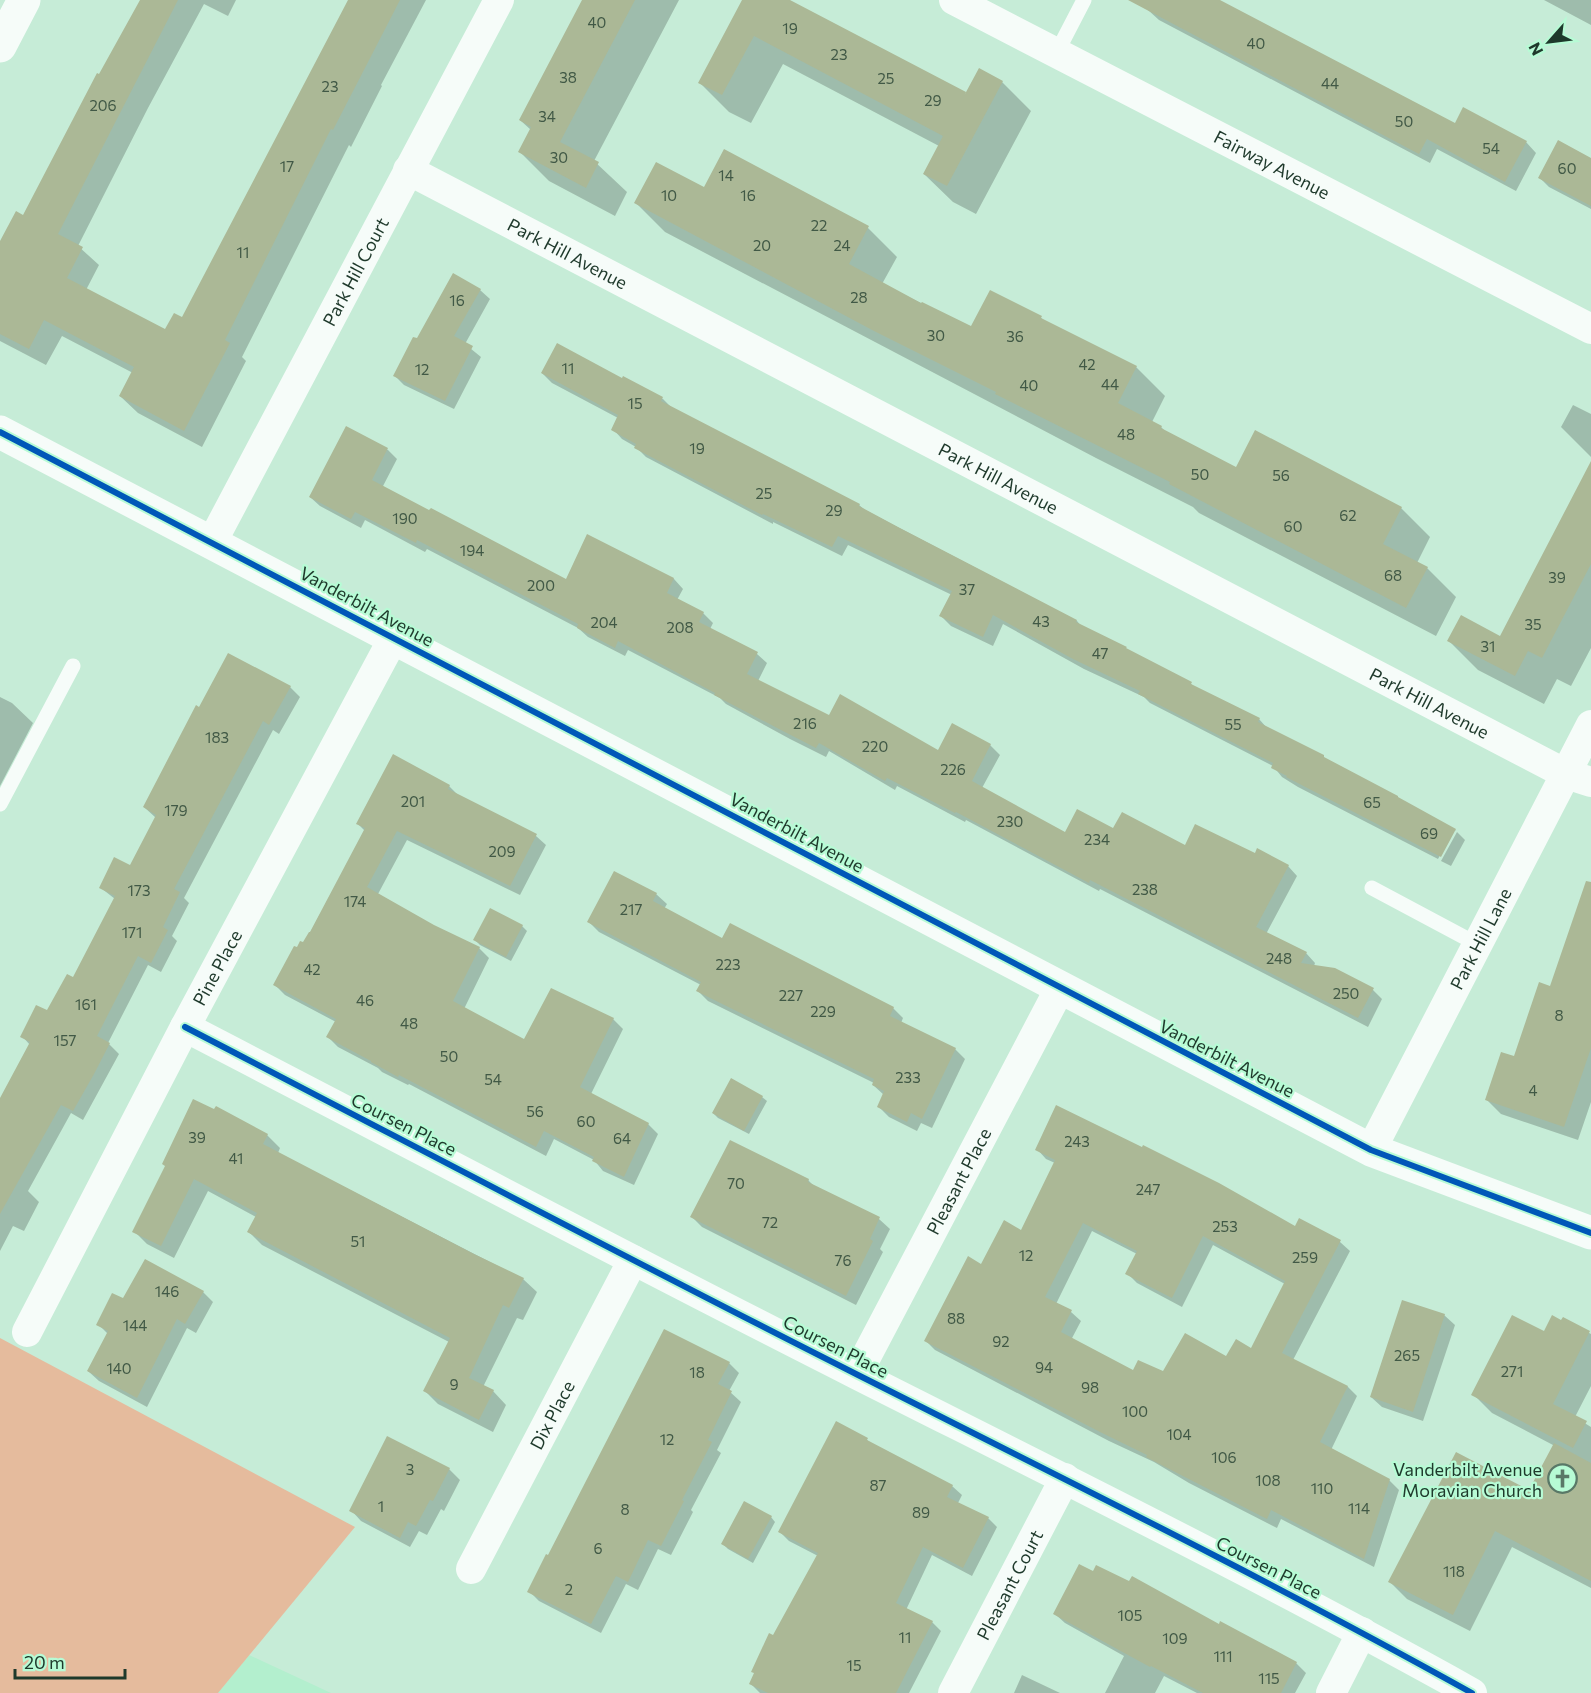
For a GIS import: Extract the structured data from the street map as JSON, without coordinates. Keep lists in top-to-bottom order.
{
  "streets": {
    "street": [
      "Fairway Avenue",
      "Park Hill Avenue",
      "Park Hill Court",
      "Vanderbilt Avenue",
      "Park Hill Lane",
      "Pine Place",
      "Coursen Place",
      "Pleasant Place",
      "Dix Place",
      "Pleasant Court"
    ]
  },
  "crossings": [
    ["Park Hill Avenue", "Park Hill Court"],
    ["Park Hill Avenue", "Park Hill Lane"],
    ["Park Hill Court", "Vanderbilt Avenue"],
    ["Vanderbilt Avenue", "Park Hill Lane"],
    ["Vanderbilt Avenue", "Pine Place"],
    ["Vanderbilt Avenue", "Pleasant Place"],
    ["Pine Place", "Coursen Place"],
    ["Coursen Place", "Pleasant Place"],
    ["Coursen Place", "Dix Place"],
    ["Coursen Place", "Pleasant Court"]
  ],
  "places": {
    "church": ["Vanderbilt Avenue Moravian Church"]
  },
  "house_numbers": [
    "40",
    "19",
    "40",
    "23",
    "38",
    "25",
    "44",
    "23",
    "29",
    "206",
    "34",
    "50",
    "54",
    "30",
    "17",
    "60",
    "14",
    "10",
    "16",
    "22",
    "20",
    "24",
    "11",
    "28",
    "16",
    "30",
    "36",
    "42",
    "11",
    "12",
    "44",
    "40",
    "15",
    "48",
    "19",
    "50",
    "56",
    "25",
    "29",
    "62",
    "190",
    "60",
    "194",
    "68",
    "39",
    "200",
    "37",
    "43",
    "204",
    "35",
    "208",
    "31",
    "47",
    "216",
    "55",
    "183",
    "220",
    "226",
    "201",
    "65",
    "179",
    "230",
    "69",
    "234",
    "209",
    "238",
    "173",
    "174",
    "217",
    "171",
    "248",
    "223",
    "42",
    "250",
    "227",
    "46",
    "161",
    "229",
    "8",
    "48",
    "157",
    "50",
    "233",
    "54",
    "4",
    "56",
    "60",
    "39",
    "64",
    "243",
    "41",
    "70",
    "247",
    "72",
    "253",
    "51",
    "12",
    "259",
    "76",
    "146",
    "88",
    "144",
    "92",
    "265",
    "94",
    "140",
    "271",
    "18",
    "9",
    "98",
    "100",
    "104",
    "12",
    "106",
    "3",
    "108",
    "87",
    "110",
    "1",
    "114",
    "8",
    "89",
    "6",
    "118",
    "2",
    "105",
    "11",
    "109",
    "111",
    "15",
    "115"
  ],
  "scale_bar": "20 m",
  "north": "bottom left"
}
